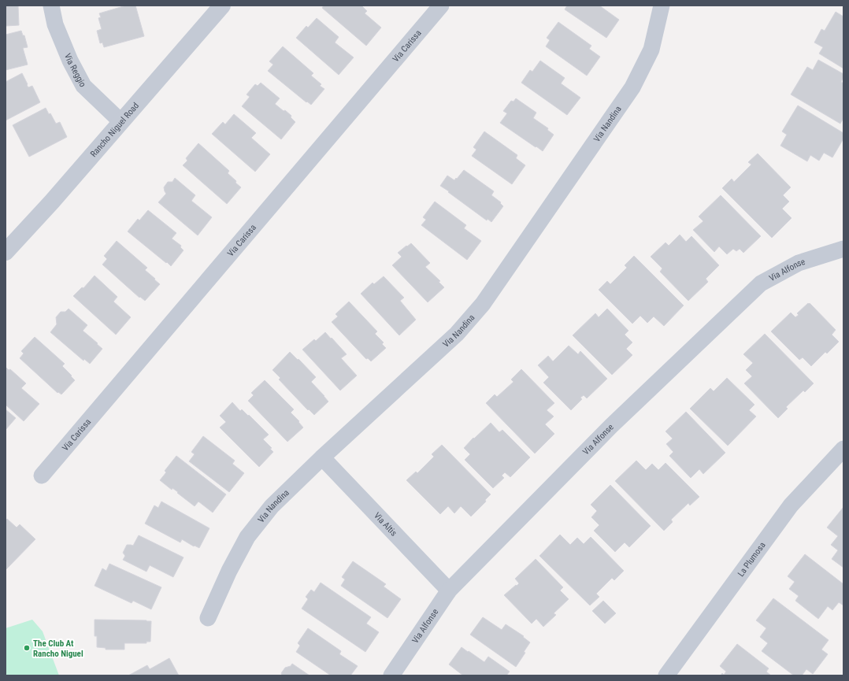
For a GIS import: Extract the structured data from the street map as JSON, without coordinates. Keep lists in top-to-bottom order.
{
  "streets": {
    "street": [
      "Via Carissa",
      "Via Reggio",
      "Via Nandina",
      "Rancho Niguel Road",
      "Via Alfonse",
      "Via Altis",
      "La Plumosa"
    ]
  },
  "crossings": [
    ["Via Reggio", "Rancho Niguel Road"],
    ["Via Nandina", "Via Altis"],
    ["Via Alfonse", "Via Altis"]
  ],
  "places": ["The Club At Rancho Niguel"]
}
